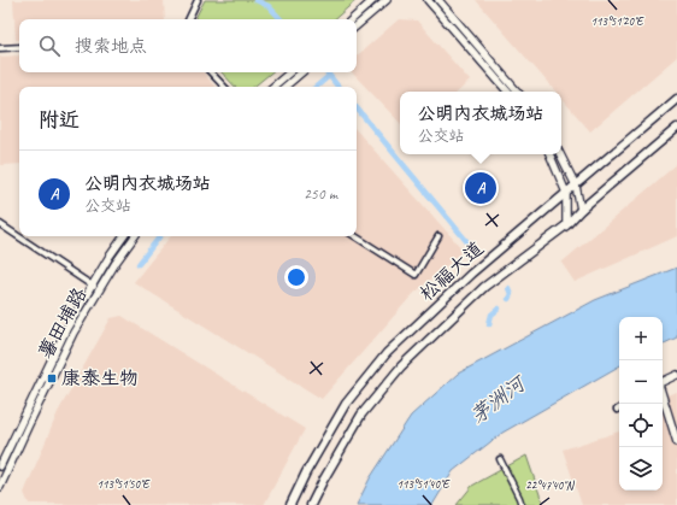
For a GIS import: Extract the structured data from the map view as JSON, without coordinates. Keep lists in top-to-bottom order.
{
  "streets": {
    "main road": ["松福大道"],
    "street": ["薯田埔路"]
  },
  "water": ["茅洲河"],
  "places": {
    "transit": ["康泰生物"]
  },
  "page": {
    "search": "搜索地点",
    "heading": "附近",
    "popup": ["公明内衣城场站", "公交站"],
    "list": [
      {
        "mark": "A",
        "name": "公明内衣城场站",
        "note": "公交站",
        "value": "250 m"
      }
    ],
    "pins": "A",
    "map_buttons": ["+", "−"]
  },
  "coordinates": [
    "113°51'20\"E",
    "113°51'50\"E",
    "113°51'40\"E",
    "22°47'40\"N"
  ]
}
